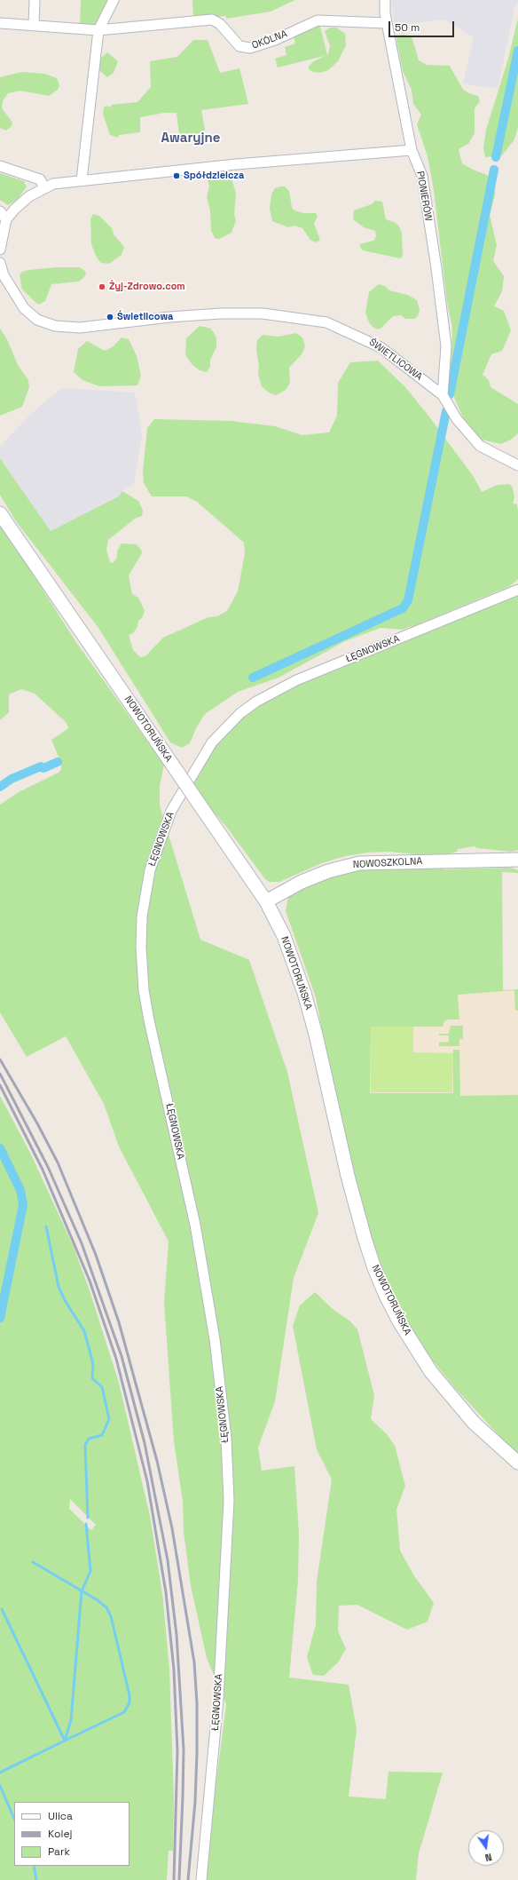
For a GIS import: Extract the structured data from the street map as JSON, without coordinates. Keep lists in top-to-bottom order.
{
  "streets": {
    "main road": ["NOWOTORUŃSKA", "NOWOSZKOLNA"],
    "street": [
      "OKÓLNA",
      "PIONIERÓW",
      "ŚWIETLICOWA",
      "ŁĘGNOWSKA"
    ]
  },
  "crossings": [
    ["OKÓLNA", "PIONIERÓW"],
    ["PIONIERÓW", "ŚWIETLICOWA"],
    ["NOWOTORUŃSKA", "NOWOSZKOLNA"]
  ],
  "districts": ["Awaryjne"],
  "places": ["Spółdzielcza", "Żyj-Zdrowo.com", "Świetlicowa"],
  "legend": ["Ulica", "Kolej", "Park"],
  "scale_bar": "50 m",
  "north": "bottom"
}
